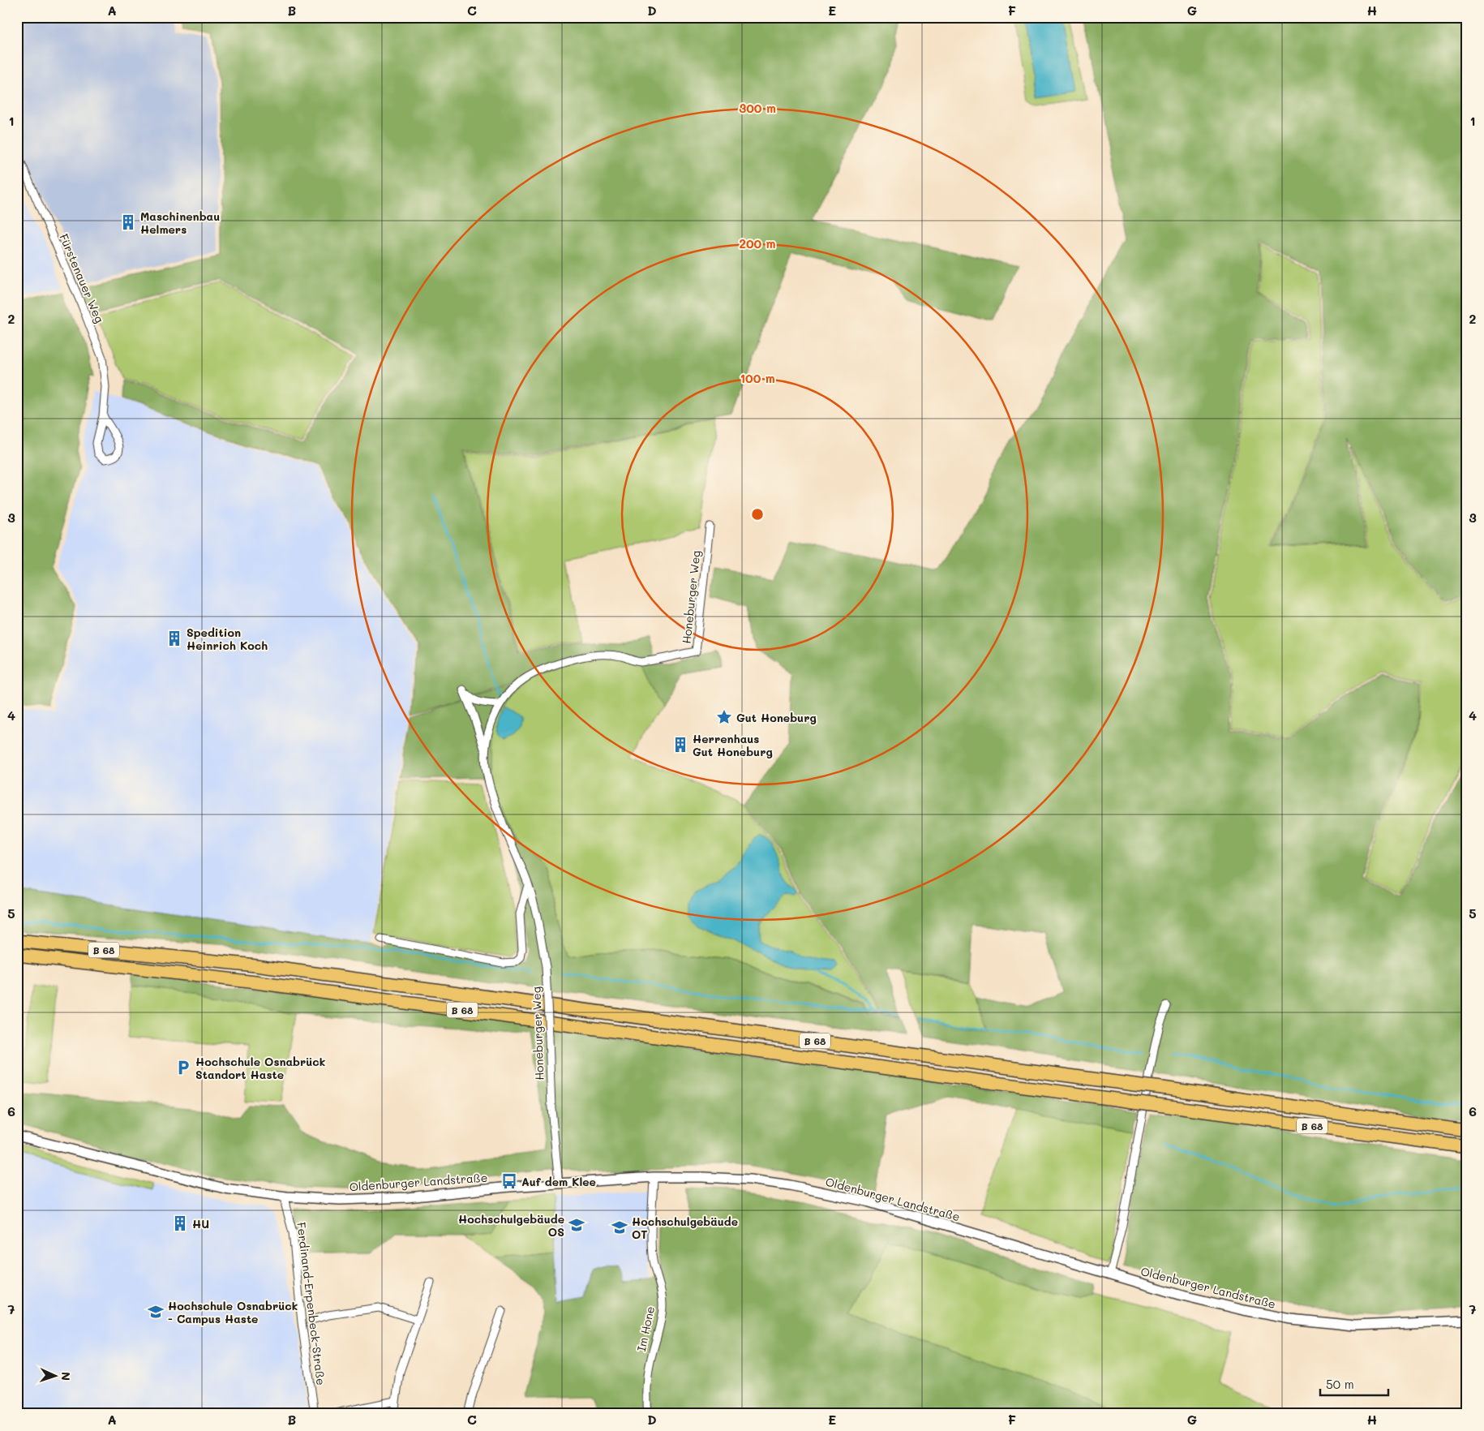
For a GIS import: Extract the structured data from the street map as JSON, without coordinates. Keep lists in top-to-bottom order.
{
  "streets": {
    "highway": ["B 68"],
    "street": [
      "Fürstenauer Weg",
      "Honeburger Weg",
      "Oldenburger Landstraße",
      "Ferdinand-Erpenbeck-Straße",
      "Im Hone"
    ]
  },
  "crossings": [
    ["Honeburger Weg", "Oldenburger Landstraße"],
    ["Oldenburger Landstraße", "Ferdinand-Erpenbeck-Straße"],
    ["Oldenburger Landstraße", "Im Hone"]
  ],
  "places": {
    "building": [
      "Maschinenbau Helmers",
      "Spedition Heinrich Koch",
      "Herrenhaus Gut Honeburg",
      "HU"
    ],
    "place": ["Gut Honeburg"],
    "parking": ["Hochschule Osnabrück Standort Haste"],
    "bus stop": ["Auf dem Klee"],
    "school or university": ["Hochschulgebäude OS", "Hochschulgebäude OT", "Hochschule Osnabrück - Campus Haste"]
  },
  "scale_bar": "50 m",
  "north": "right",
  "grid": {
    "columns": [
      "A",
      "B",
      "C",
      "D",
      "E",
      "F",
      "G",
      "H"
    ],
    "rows": [
      "1",
      "2",
      "3",
      "4",
      "5",
      "6",
      "7"
    ]
  },
  "rings": ["300 m", "200 m", "100 m"]
}
